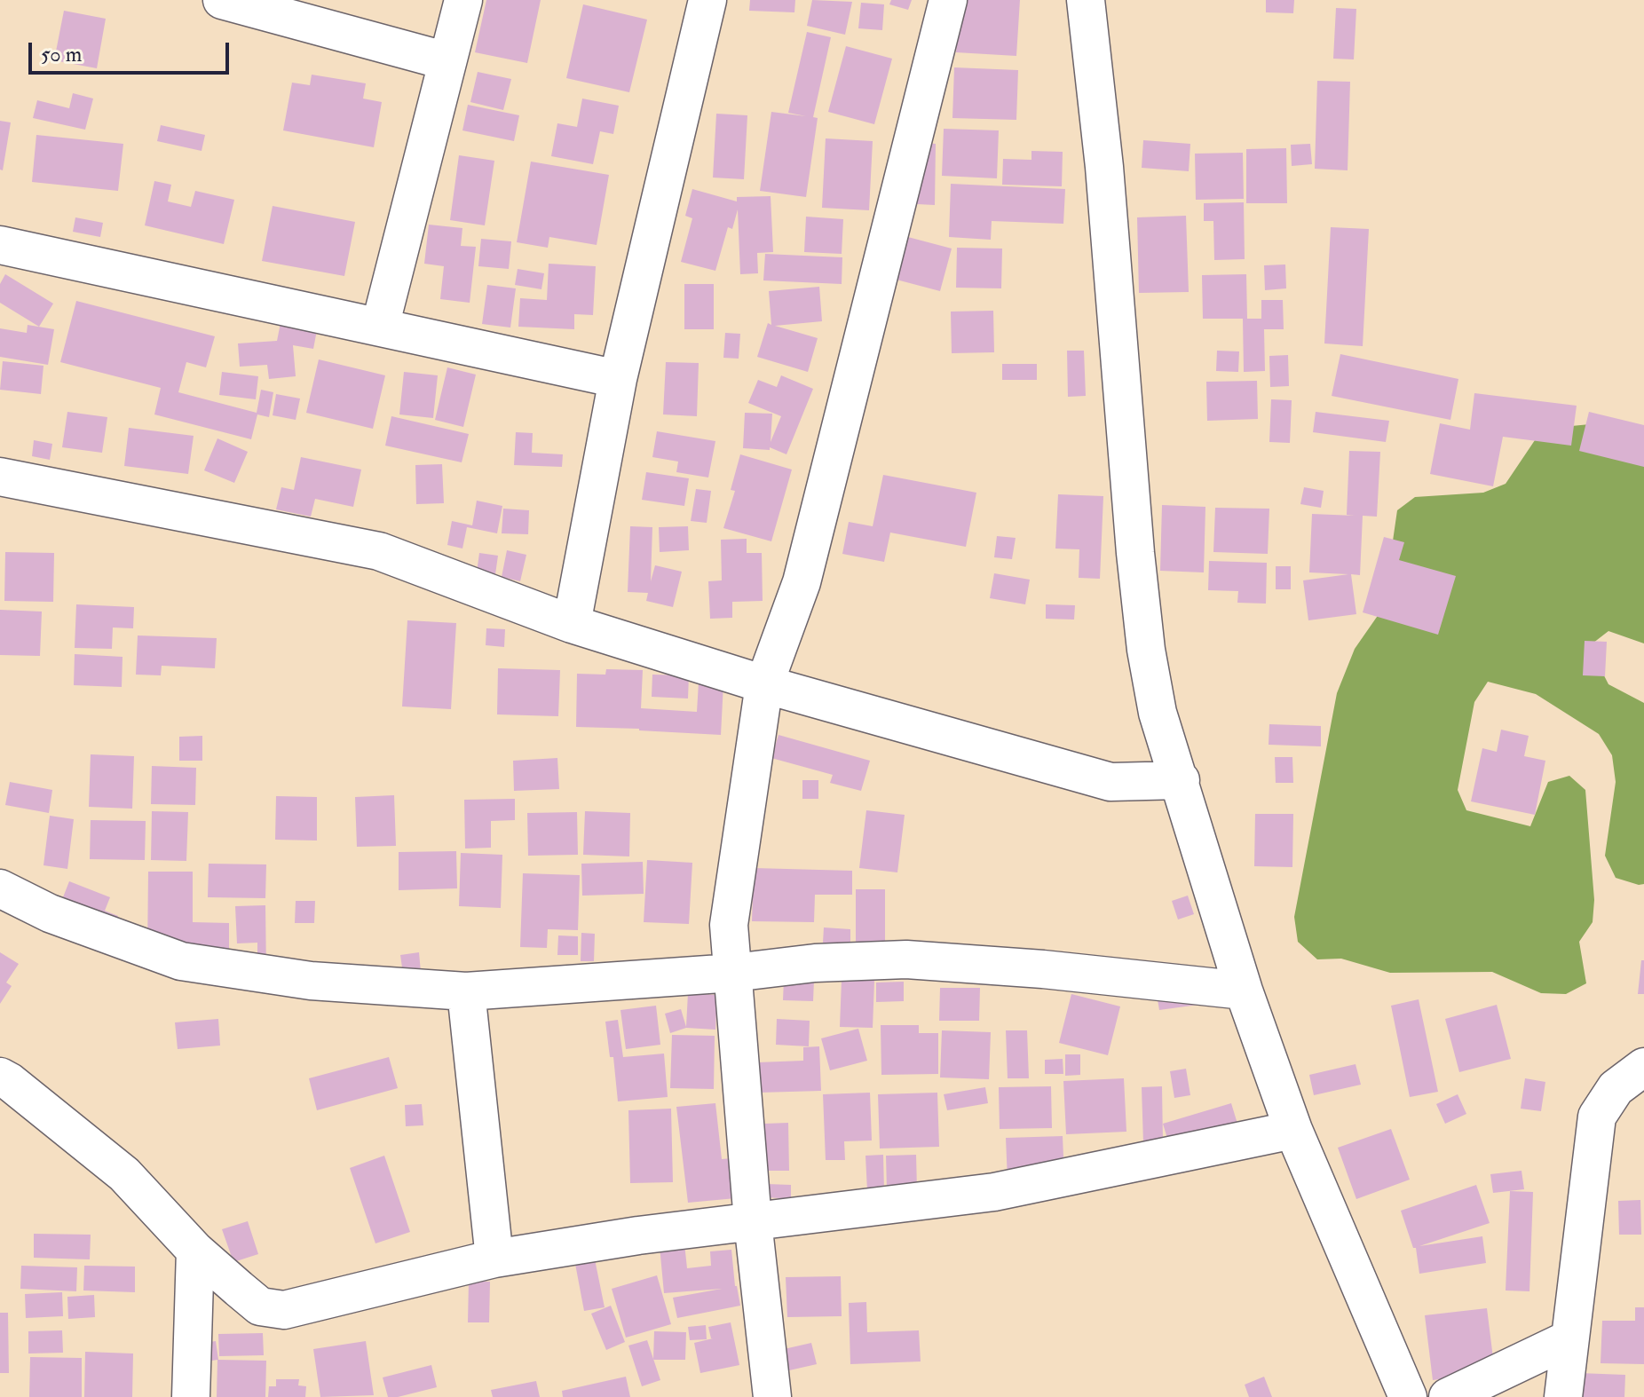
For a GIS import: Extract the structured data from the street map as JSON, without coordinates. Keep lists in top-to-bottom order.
{
  "scale_bar": "50 m"
}
